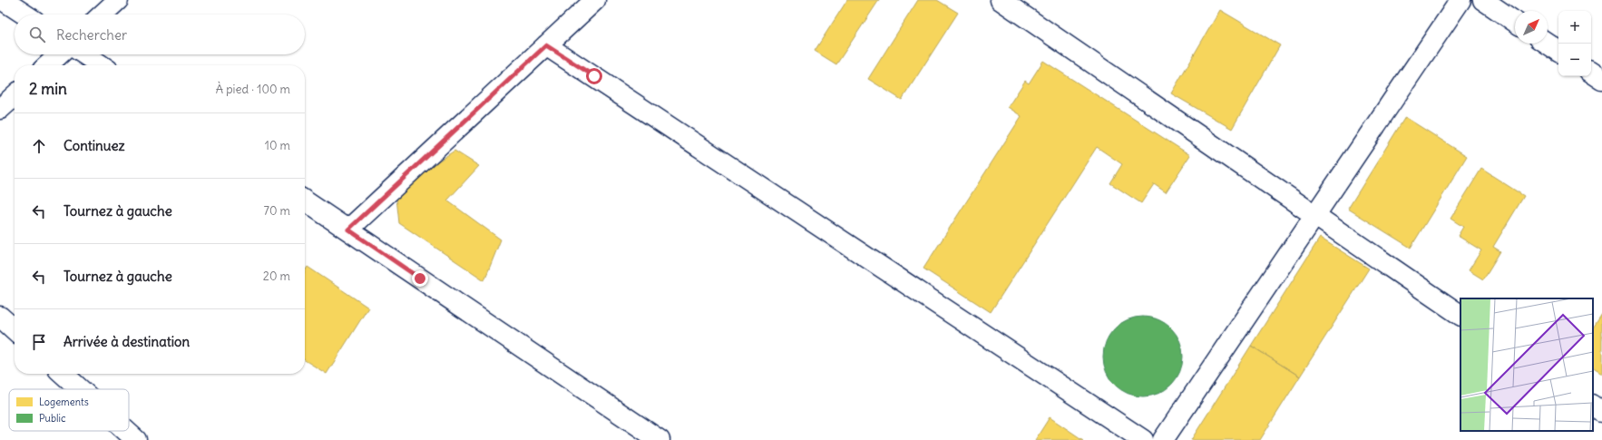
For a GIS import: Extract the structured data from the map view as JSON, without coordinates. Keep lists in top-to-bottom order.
{
  "legend": ["Logements", "Public"],
  "north": "top right",
  "page": {
    "map_buttons": ["+", "−"],
    "search": "Rechercher",
    "heading": ["2 min", "À pied · 100 m"],
    "list": [
      ["Continuez", "10 m"],
      ["Tournez à gauche", "70 m"],
      ["Tournez à gauche", "20 m"],
      "Arrivée à destination"
    ]
  }
}
